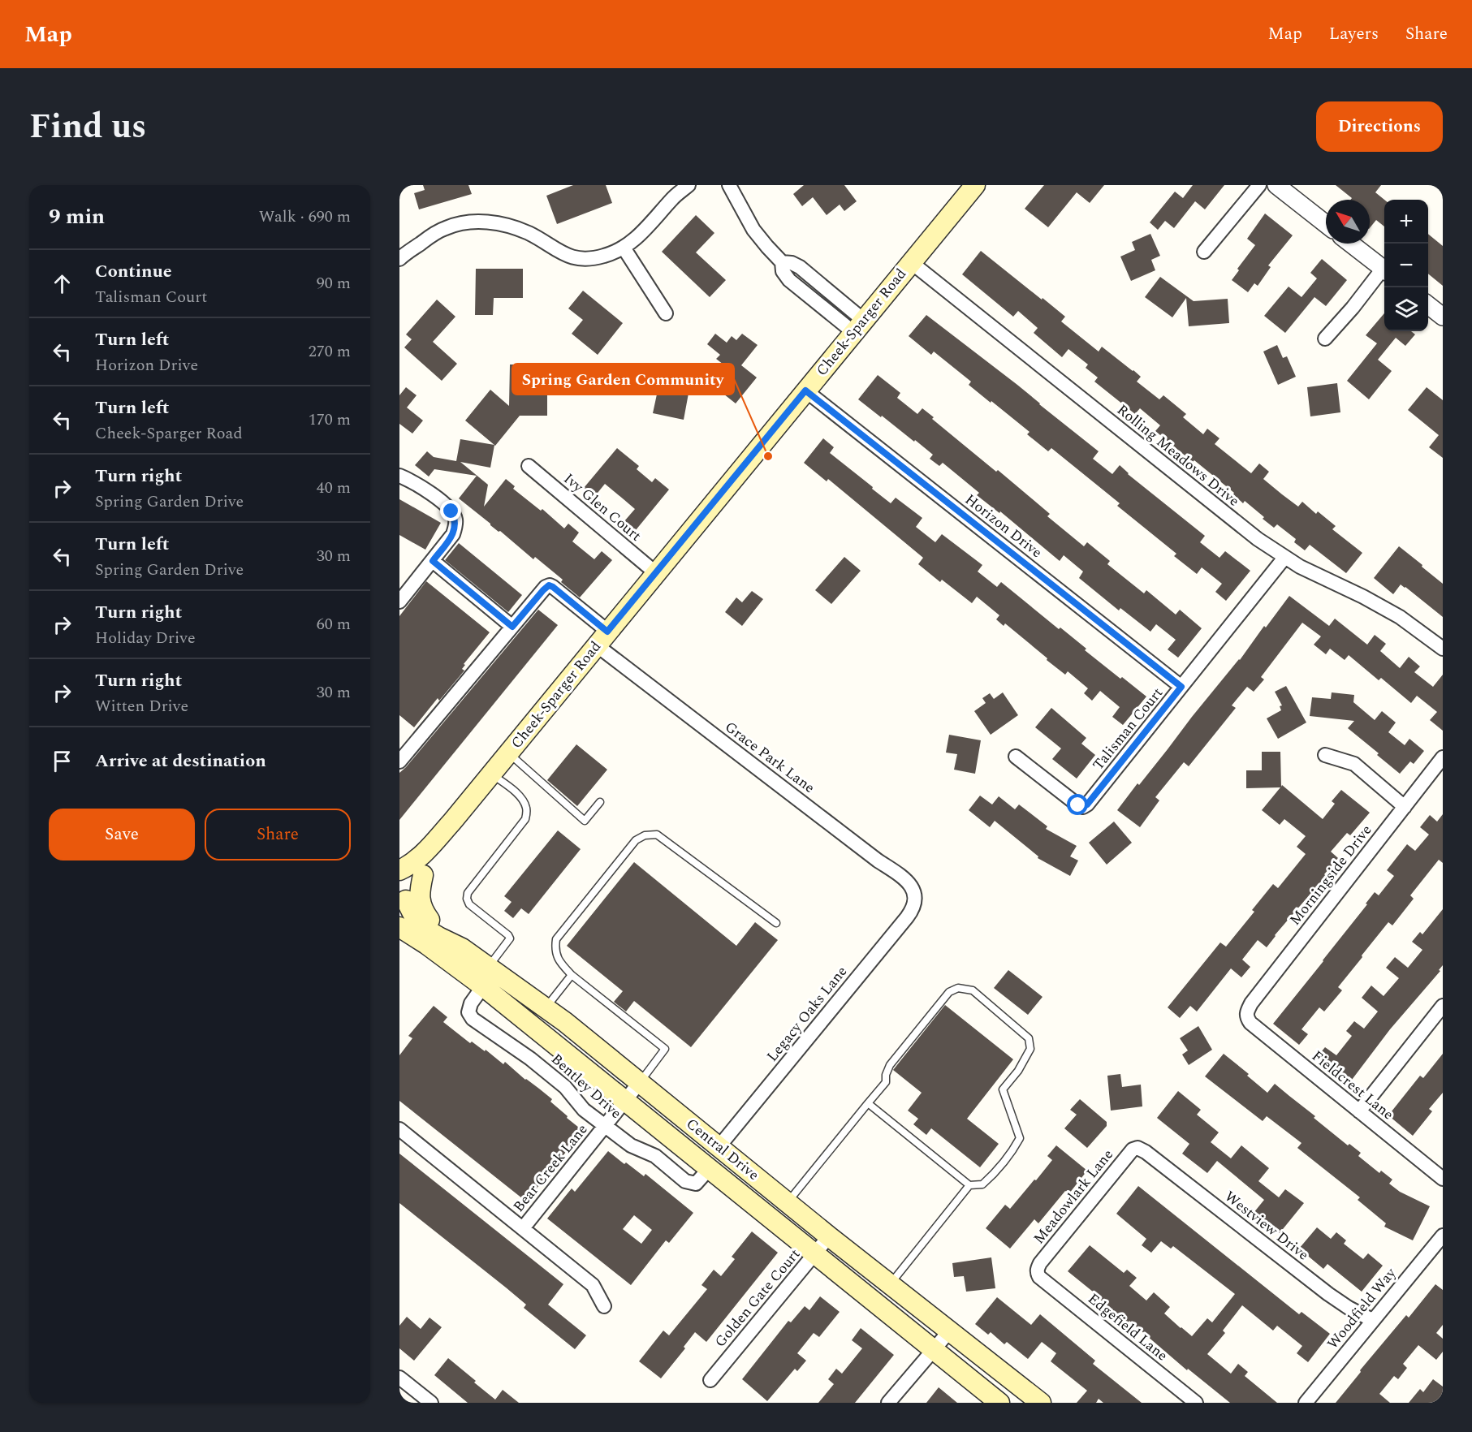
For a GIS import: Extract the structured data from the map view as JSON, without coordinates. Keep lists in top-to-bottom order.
{
  "streets": {
    "main road": ["Cheek-Sparger Road", "Central Drive"],
    "street": [
      "Rolling Meadows Drive",
      "Ivy Glen Court",
      "Horizon Drive",
      "Talisman Court",
      "Grace Park Lane",
      "Morningside Drive",
      "Legacy Oaks Lane",
      "Fieldcrest Lane",
      "Bentley Drive",
      "Bear Creek Lane",
      "Meadowlark Lane",
      "Westview Drive",
      "Golden Gate Court",
      "Woodfield Way",
      "Edgefield Lane"
    ]
  },
  "crossings": [
    ["Cheek-Sparger Road", "Rolling Meadows Drive"],
    ["Cheek-Sparger Road", "Ivy Glen Court"],
    ["Cheek-Sparger Road", "Horizon Drive"],
    ["Cheek-Sparger Road", "Grace Park Lane"],
    ["Cheek-Sparger Road", "Central Drive"],
    ["Rolling Meadows Drive", "Talisman Court"],
    ["Horizon Drive", "Talisman Court"],
    ["Grace Park Lane", "Legacy Oaks Lane"],
    ["Morningside Drive", "Fieldcrest Lane"],
    ["Legacy Oaks Lane", "Central Drive"],
    ["Bentley Drive", "Central Drive"],
    ["Bentley Drive", "Bear Creek Lane"],
    ["Central Drive", "Bear Creek Lane"],
    ["Central Drive", "Golden Gate Court"],
    ["Meadowlark Lane", "Westview Drive"],
    ["Meadowlark Lane", "Edgefield Lane"],
    ["Westview Drive", "Woodfield Way"]
  ],
  "places": ["Spring Garden Community"],
  "north": "top left",
  "page": {
    "header": "Map",
    "nav": ["Map", "Layers", "Share"],
    "title": "Find us",
    "buttons": [
      "Directions",
      ["Save", "Share"]
    ],
    "heading": ["9 min", "Walk · 690 m"],
    "map_buttons": ["+", "−"],
    "list": [
      ["Continue", "Talisman Court", "90 m"],
      ["Turn left", "Horizon Drive", "270 m"],
      ["Turn left", "Cheek-Sparger Road", "170 m"],
      ["Turn right", "Spring Garden Drive", "40 m"],
      ["Turn left", "Spring Garden Drive", "30 m"],
      ["Turn right", "Holiday Drive", "60 m"],
      ["Turn right", "Witten Drive", "30 m"],
      "Arrive at destination"
    ]
  }
}
